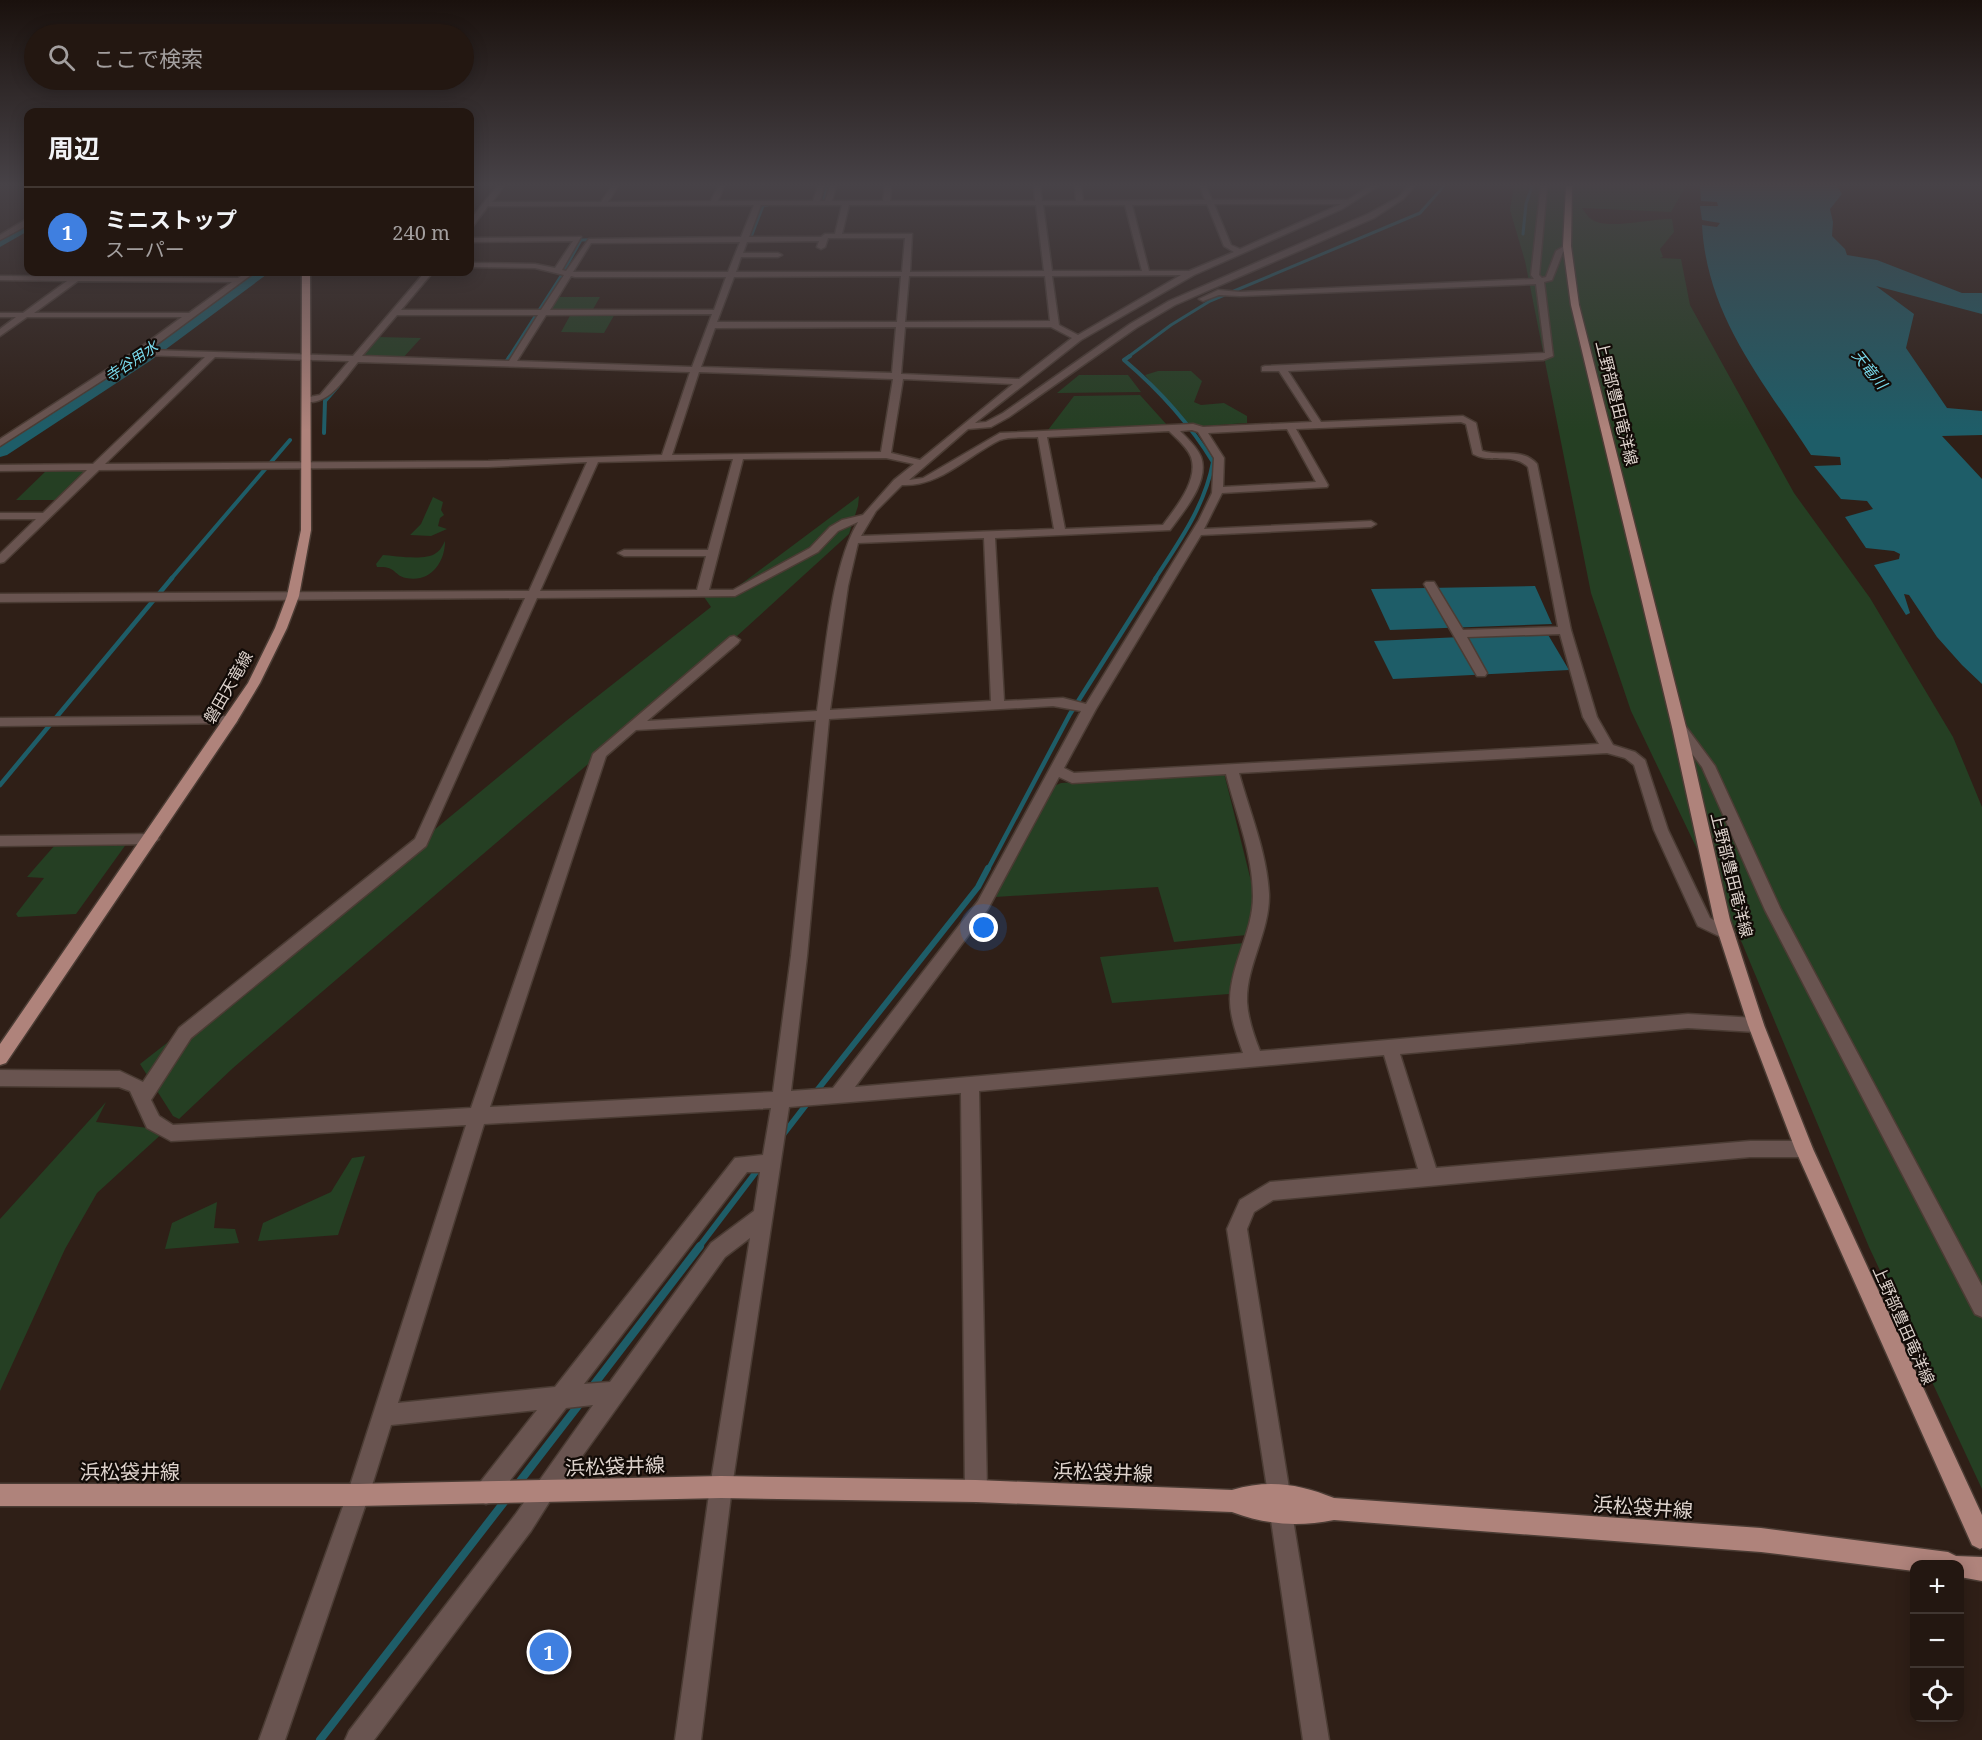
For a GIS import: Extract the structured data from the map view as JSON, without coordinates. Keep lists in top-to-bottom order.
{
  "streets": {
    "main road": ["上野部豊田竜洋線", "磐田天竜線", "浜松袋井線"]
  },
  "water": ["寺谷用水", "天竜川"],
  "page": {
    "search": "ここで検索",
    "heading": "周辺",
    "list": [
      {
        "mark": "1",
        "name": "ミニストップ",
        "note": "スーパー",
        "value": "240 m"
      }
    ],
    "map_buttons": ["+", "−"],
    "pins": "1"
  }
}
